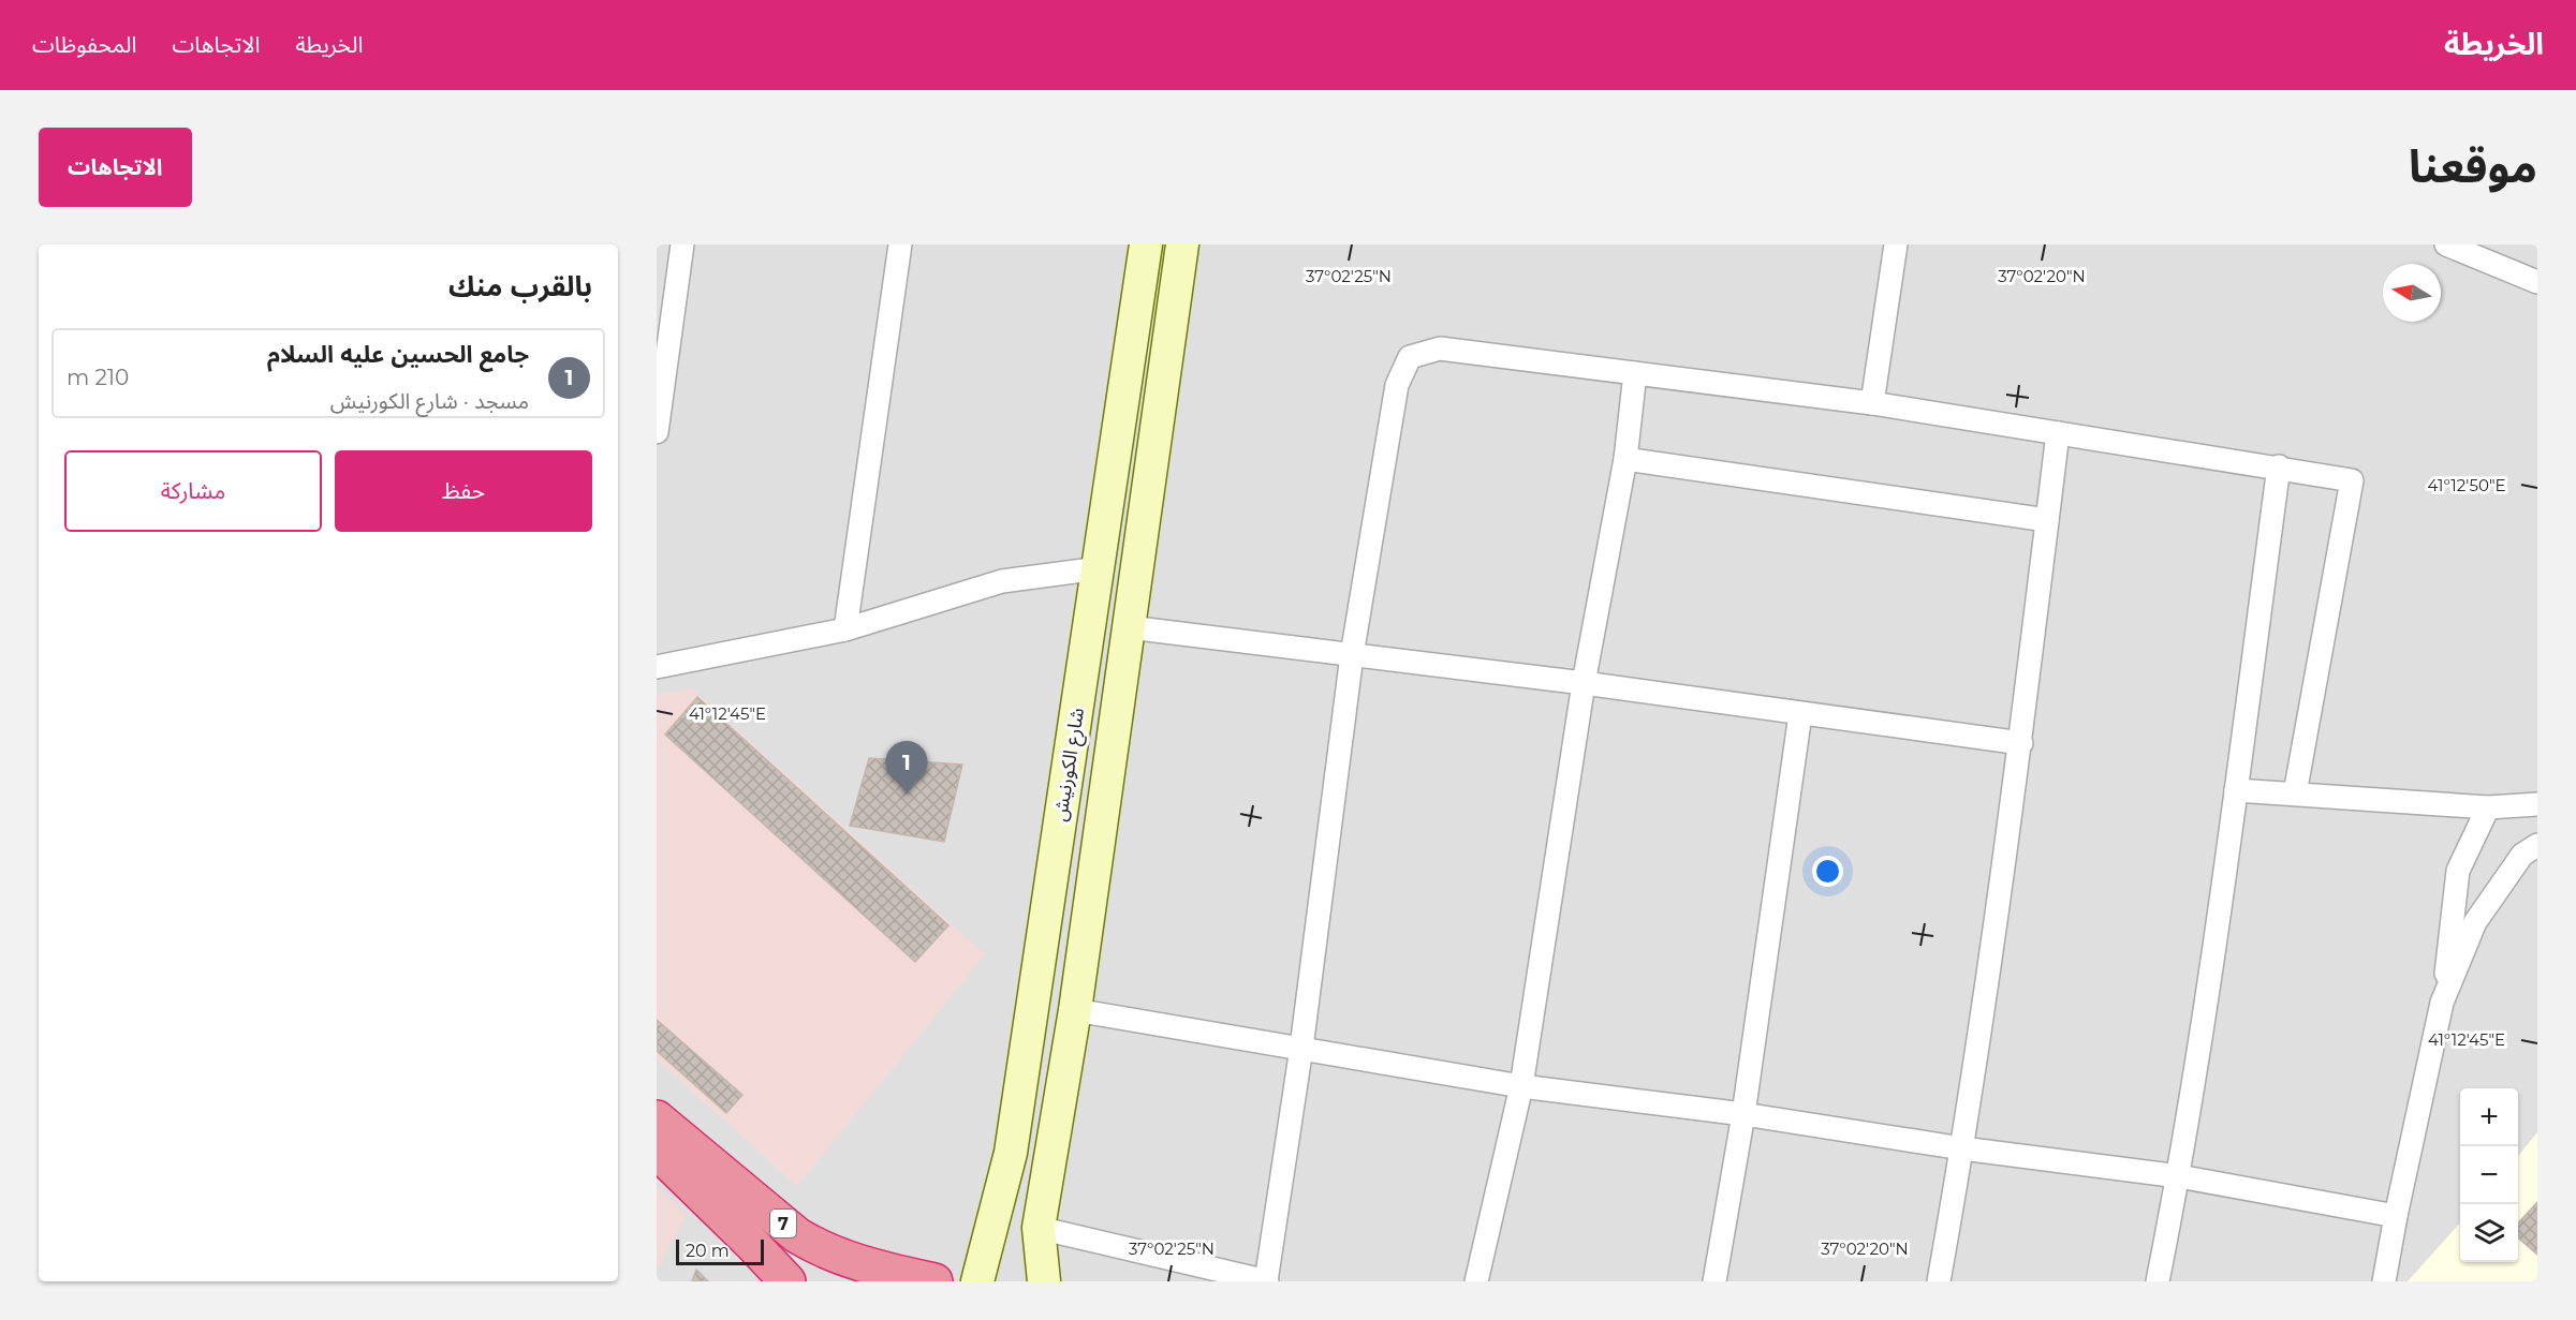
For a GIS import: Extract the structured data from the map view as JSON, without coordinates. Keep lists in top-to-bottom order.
{
  "streets": {
    "highway": ["7"],
    "street": ["شارع الكورنيش"]
  },
  "scale_bar": "20 m",
  "north": "left",
  "page": {
    "header": "الخريطة",
    "nav": ["الخريطة", "الاتجاهات", "المحفوظات"],
    "title": "موقعنا",
    "buttons": [
      "الاتجاهات",
      ["حفظ", "مشاركة"]
    ],
    "heading": "بالقرب منك",
    "list": [
      {
        "mark": "1",
        "name": "جامع الحسين عليه السلام",
        "note": "مسجد · شارع الكورنيش",
        "value": "210 m"
      }
    ],
    "pins": "1",
    "map_buttons": ["+", "−"],
    "scale": "20 m"
  },
  "coordinates": [
    "37°02'25\"N",
    "37°02'20\"N",
    "41°12'50\"E",
    "41°12'45\"E"
  ]
}
